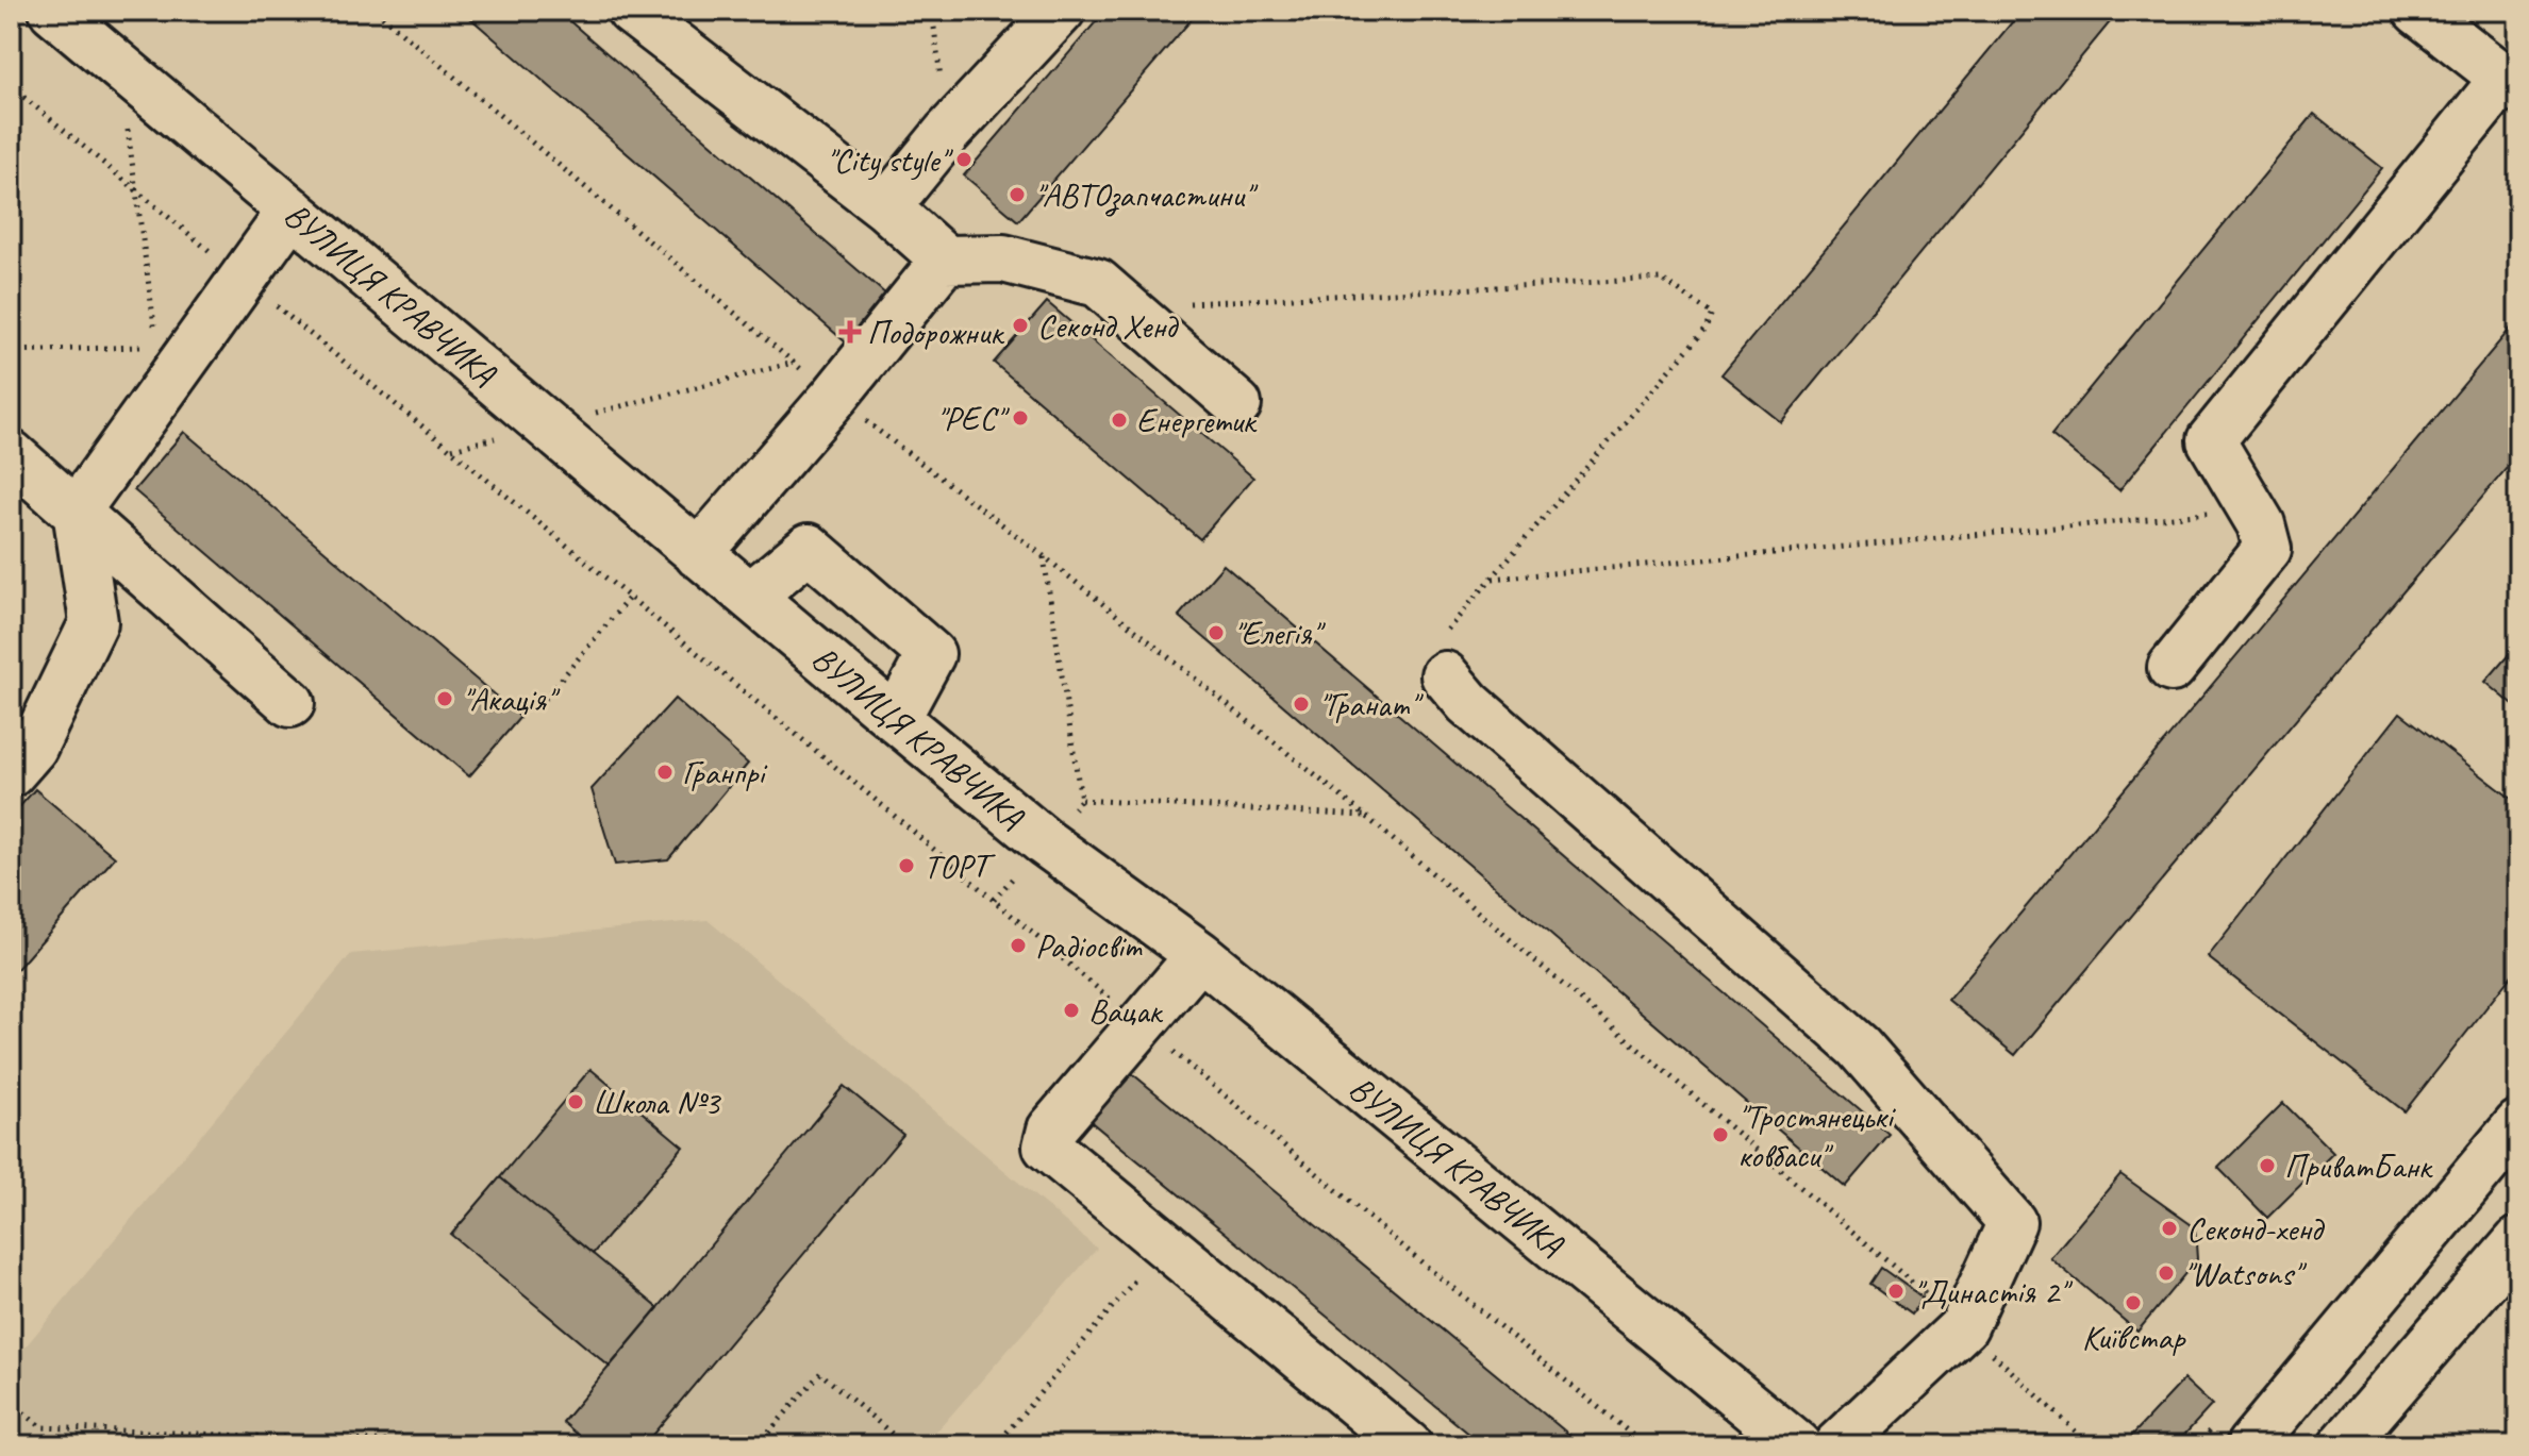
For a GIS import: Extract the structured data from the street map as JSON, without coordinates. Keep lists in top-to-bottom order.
{
  "streets": {
    "street": ["ВУЛИЦЯ КРАВЧИКА"]
  },
  "places": {
    "other": [
      "\"City style\"",
      "\"АВТОзапчастини\"",
      "Секонд Хенд",
      "\"РЕС\"",
      "Енергетик",
      "\"Елегія\"",
      "\"Акація\"",
      "\"Гранат\"",
      "Гранпрі",
      "ТОРТ",
      "Радіосвіт",
      "Вацак",
      "Школа №3",
      "\"Тростянецькі ковбаси\"",
      "ПриватБанк",
      "Секонд-хенд",
      "\"Watsons\"",
      "\"Династія 2\"",
      "Київстар"
    ],
    "health": ["Подорожник"]
  }
}
